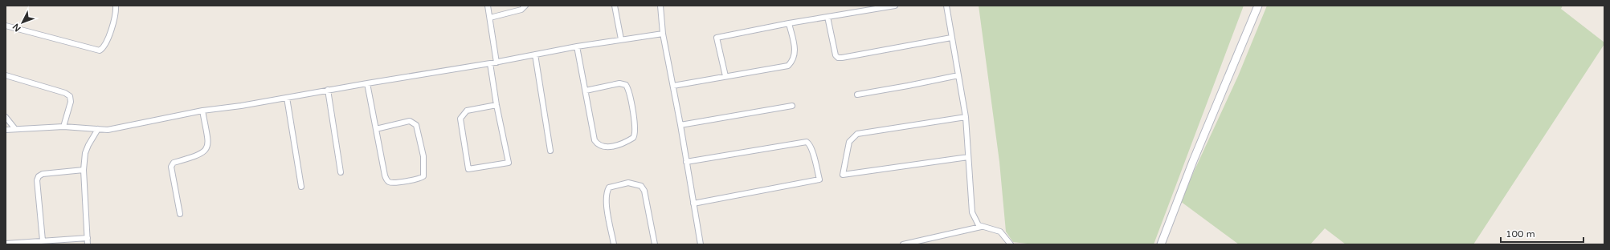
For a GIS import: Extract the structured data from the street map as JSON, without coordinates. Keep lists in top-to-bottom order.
{
  "scale_bar": "100 m",
  "north": "bottom left"
}
